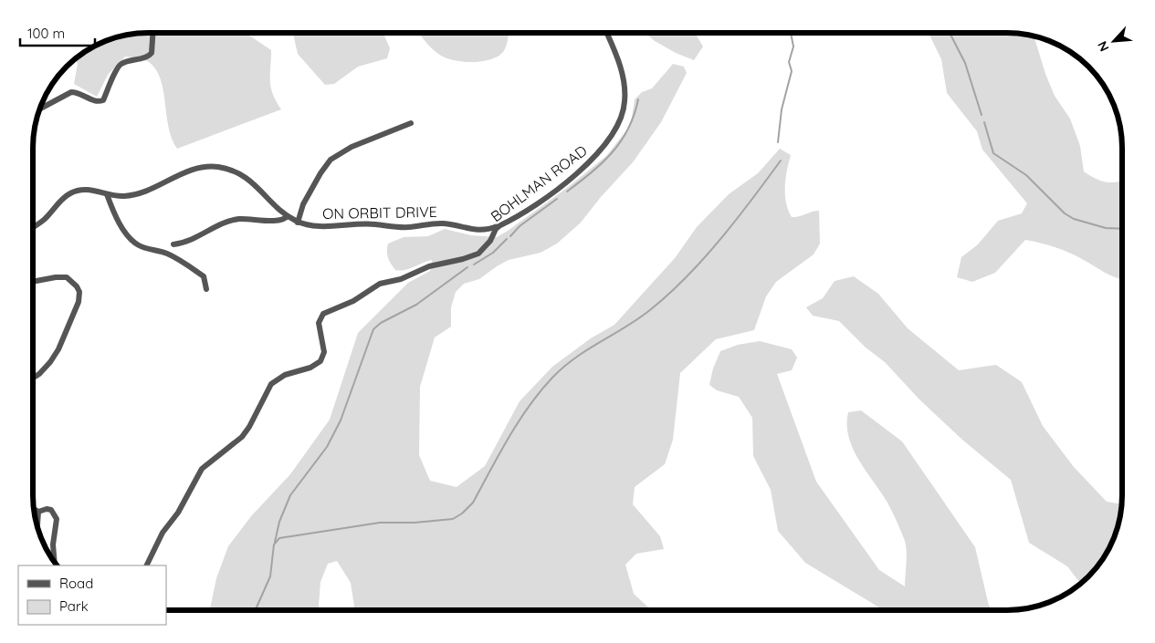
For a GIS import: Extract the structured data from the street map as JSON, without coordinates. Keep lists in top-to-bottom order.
{
  "streets": {
    "street": ["BOHLMAN ROAD", "ON ORBIT DRIVE"]
  },
  "crossings": [
    ["BOHLMAN ROAD", "ON ORBIT DRIVE"]
  ],
  "legend": ["Road", "Park"],
  "scale_bar": "100 m",
  "north": "bottom left"
}
